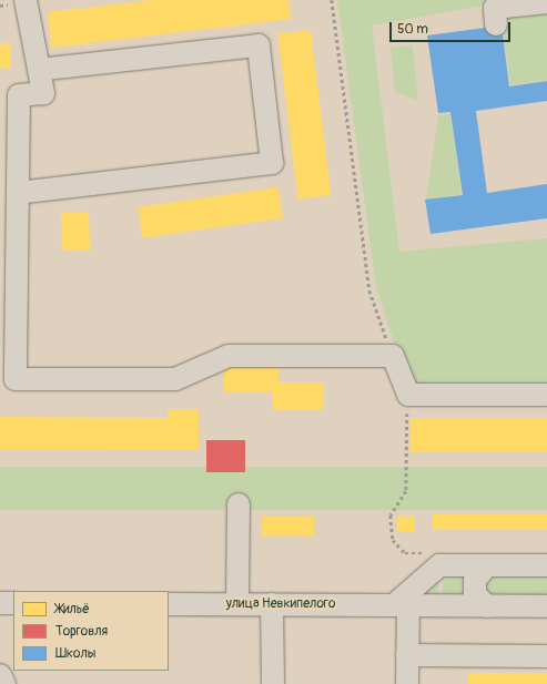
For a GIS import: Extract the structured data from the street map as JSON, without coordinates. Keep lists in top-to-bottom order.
{
  "streets": {
    "street": ["улица Невкипелого"]
  },
  "legend": ["Жильё", "Торговля", "Школы"],
  "scale_bar": "50 m"
}
